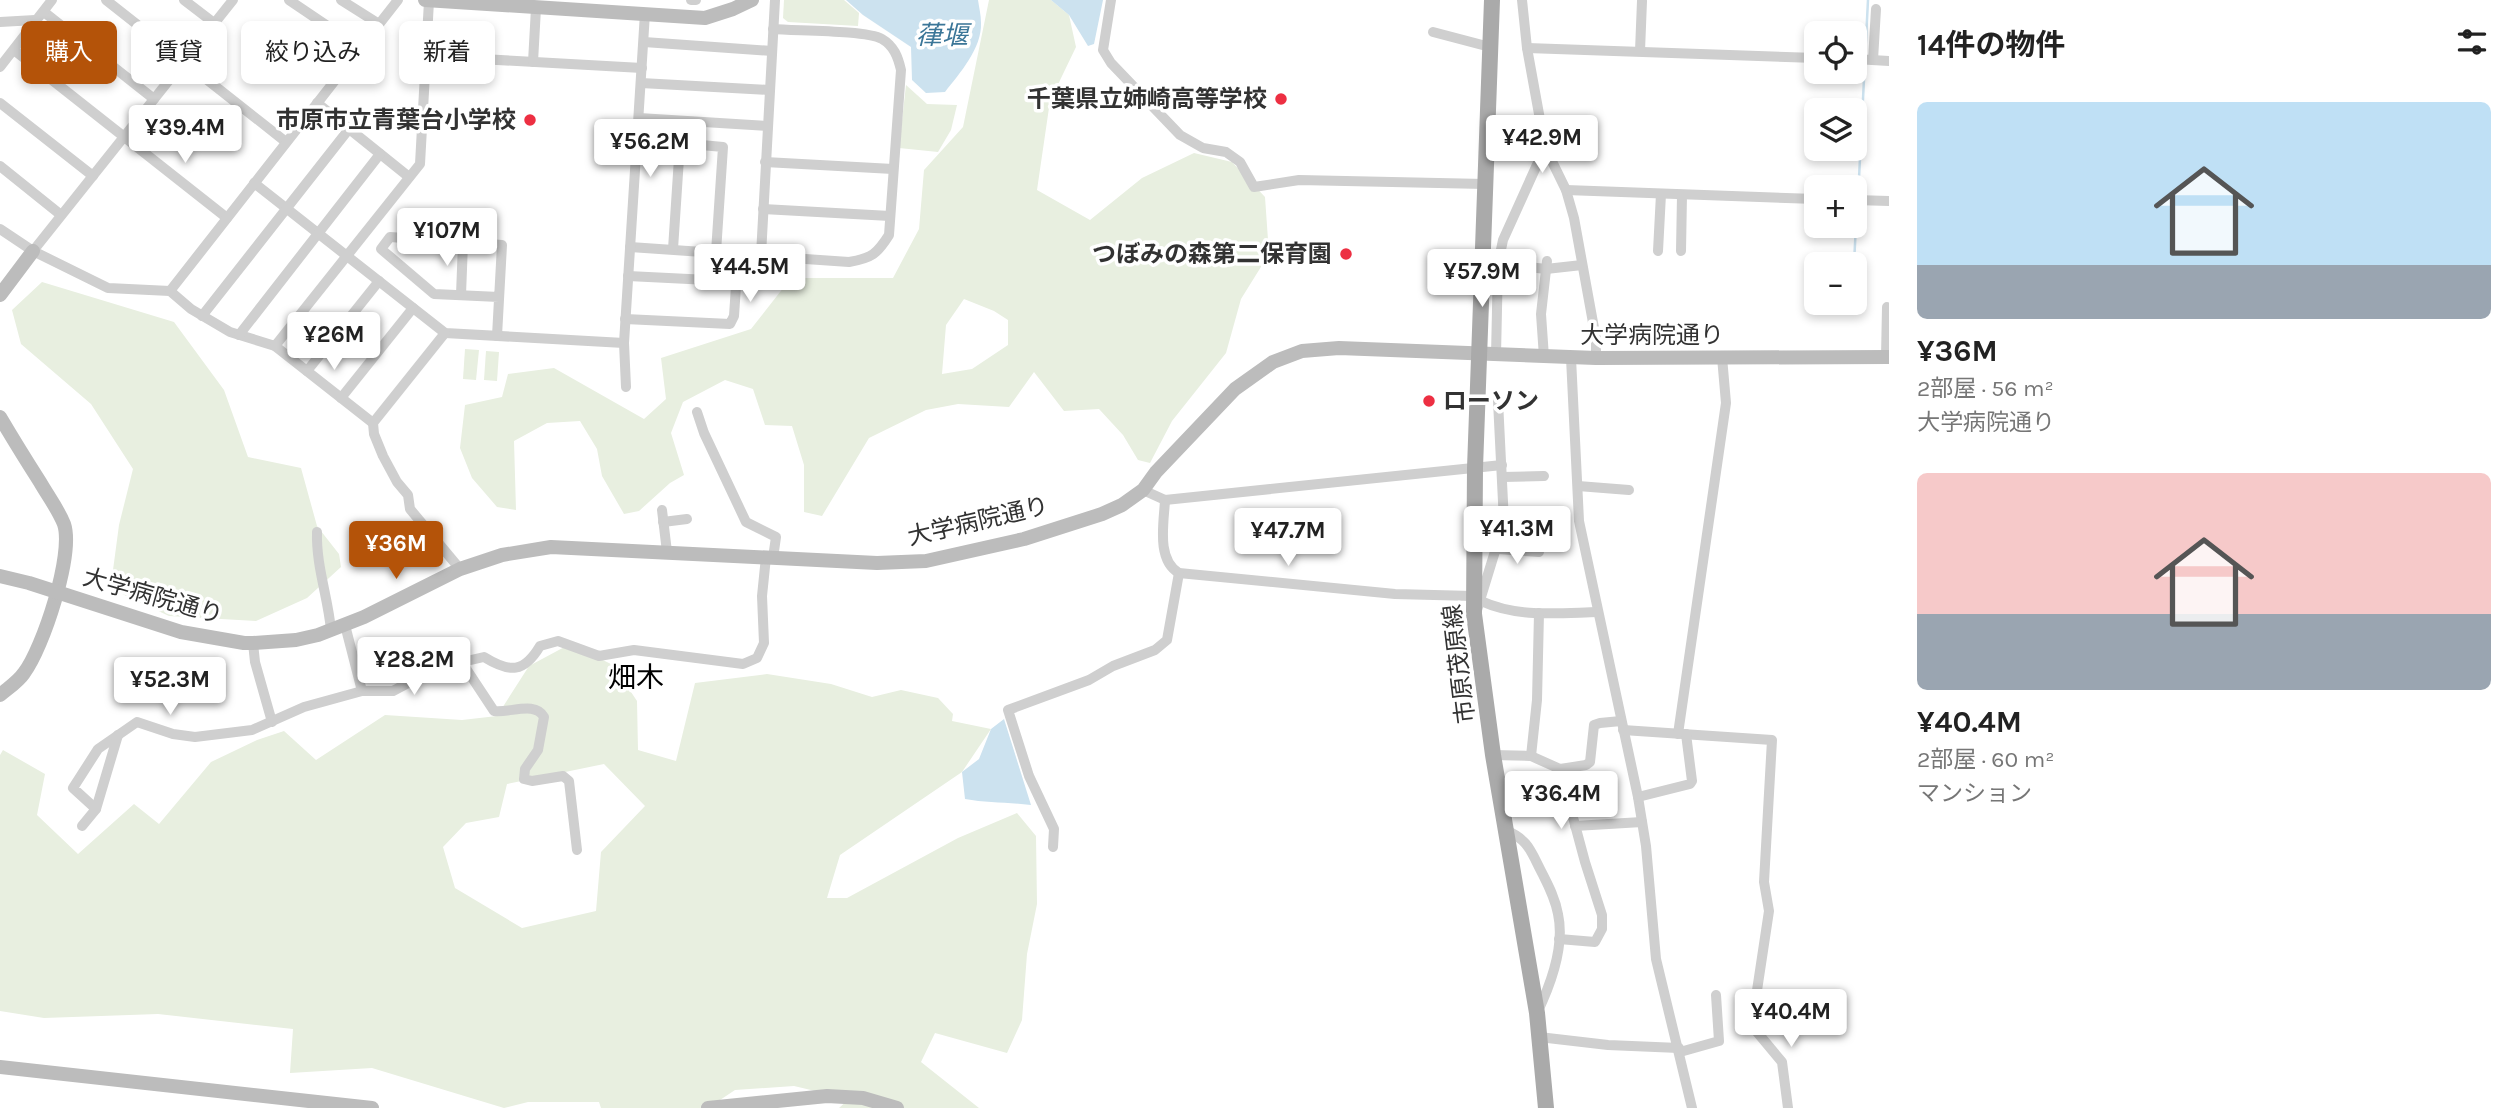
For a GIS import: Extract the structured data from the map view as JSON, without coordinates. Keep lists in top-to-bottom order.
{
  "streets": {
    "main road": ["市原茂原線"],
    "street": ["大学病院通り"]
  },
  "crossings": [
    ["大学病院通り", "市原茂原線"]
  ],
  "districts": ["畑木"],
  "water": ["葎堰"],
  "places": [
    "千葉県立姉崎高等学校",
    "市原市立青葉台小学校",
    "つぼみの森第二保育園",
    "ローソン"
  ],
  "page": {
    "heading": "14件の物件",
    "map_buttons": ["+", "−"],
    "chip": [
      "購入",
      "賃貸",
      "絞り込み",
      "新着"
    ],
    "list": [
      {
        "name": "¥36M",
        "note": "2部屋 · 56 m² · 大学病院通り"
      },
      {
        "name": "¥40.4M",
        "note": "2部屋 · 60 m² · マンション"
      }
    ],
    "price": [
      "¥39.4M",
      "¥42.9M",
      "¥56.2M",
      "¥107M",
      "¥44.5M",
      "¥57.9M",
      "¥26M",
      "¥41.3M",
      "¥47.7M",
      "¥36M",
      "¥28.2M",
      "¥52.3M",
      "¥36.4M",
      "¥40.4M"
    ]
  }
}
